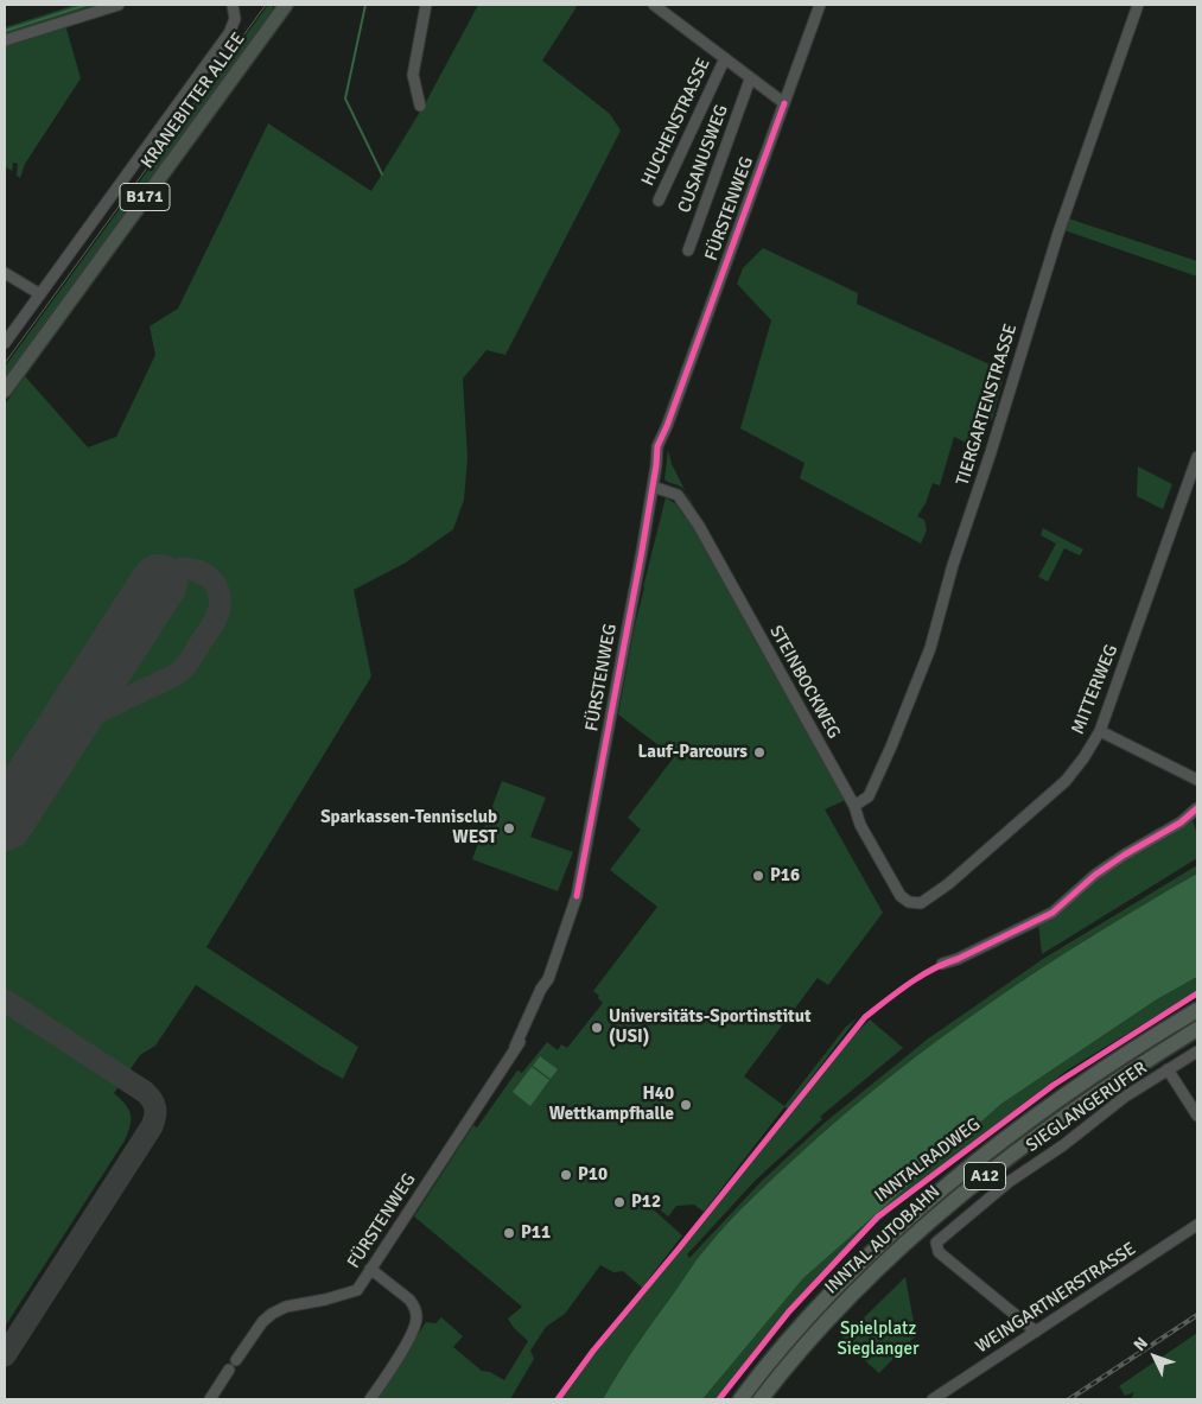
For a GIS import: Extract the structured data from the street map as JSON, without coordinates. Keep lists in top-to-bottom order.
{
  "streets": {
    "highway": ["A12", "INNTAL AUTOBAHN"],
    "main road": ["KRANEBITTER ALLEE", "B171"],
    "street": [
      "HUCHENSTRASSE",
      "CUSANUSWEG",
      "FÜRSTENWEG",
      "TIERGARTENSTRASSE",
      "STEINBOCKWEG",
      "MITTERWEG",
      "SIEGLANGERUFER",
      "WEINGARTNERSTRASSE"
    ],
    "cycle path": ["INNTALRADWEG"]
  },
  "crossings": [
    ["FÜRSTENWEG", "STEINBOCKWEG"],
    ["TIERGARTENSTRASSE", "STEINBOCKWEG"],
    ["STEINBOCKWEG", "MITTERWEG"],
    ["SIEGLANGERUFER", "WEINGARTNERSTRASSE"]
  ],
  "parks": ["Spielplatz Sieglanger"],
  "places": [
    "Lauf-Parcours",
    "Sparkassen-Tennisclub WEST",
    "P16",
    "Universitäts-Sportinstitut (USI)",
    "H40 Wettkampfhalle",
    "P10",
    "P12",
    "P11"
  ],
  "north": "top left"
}
